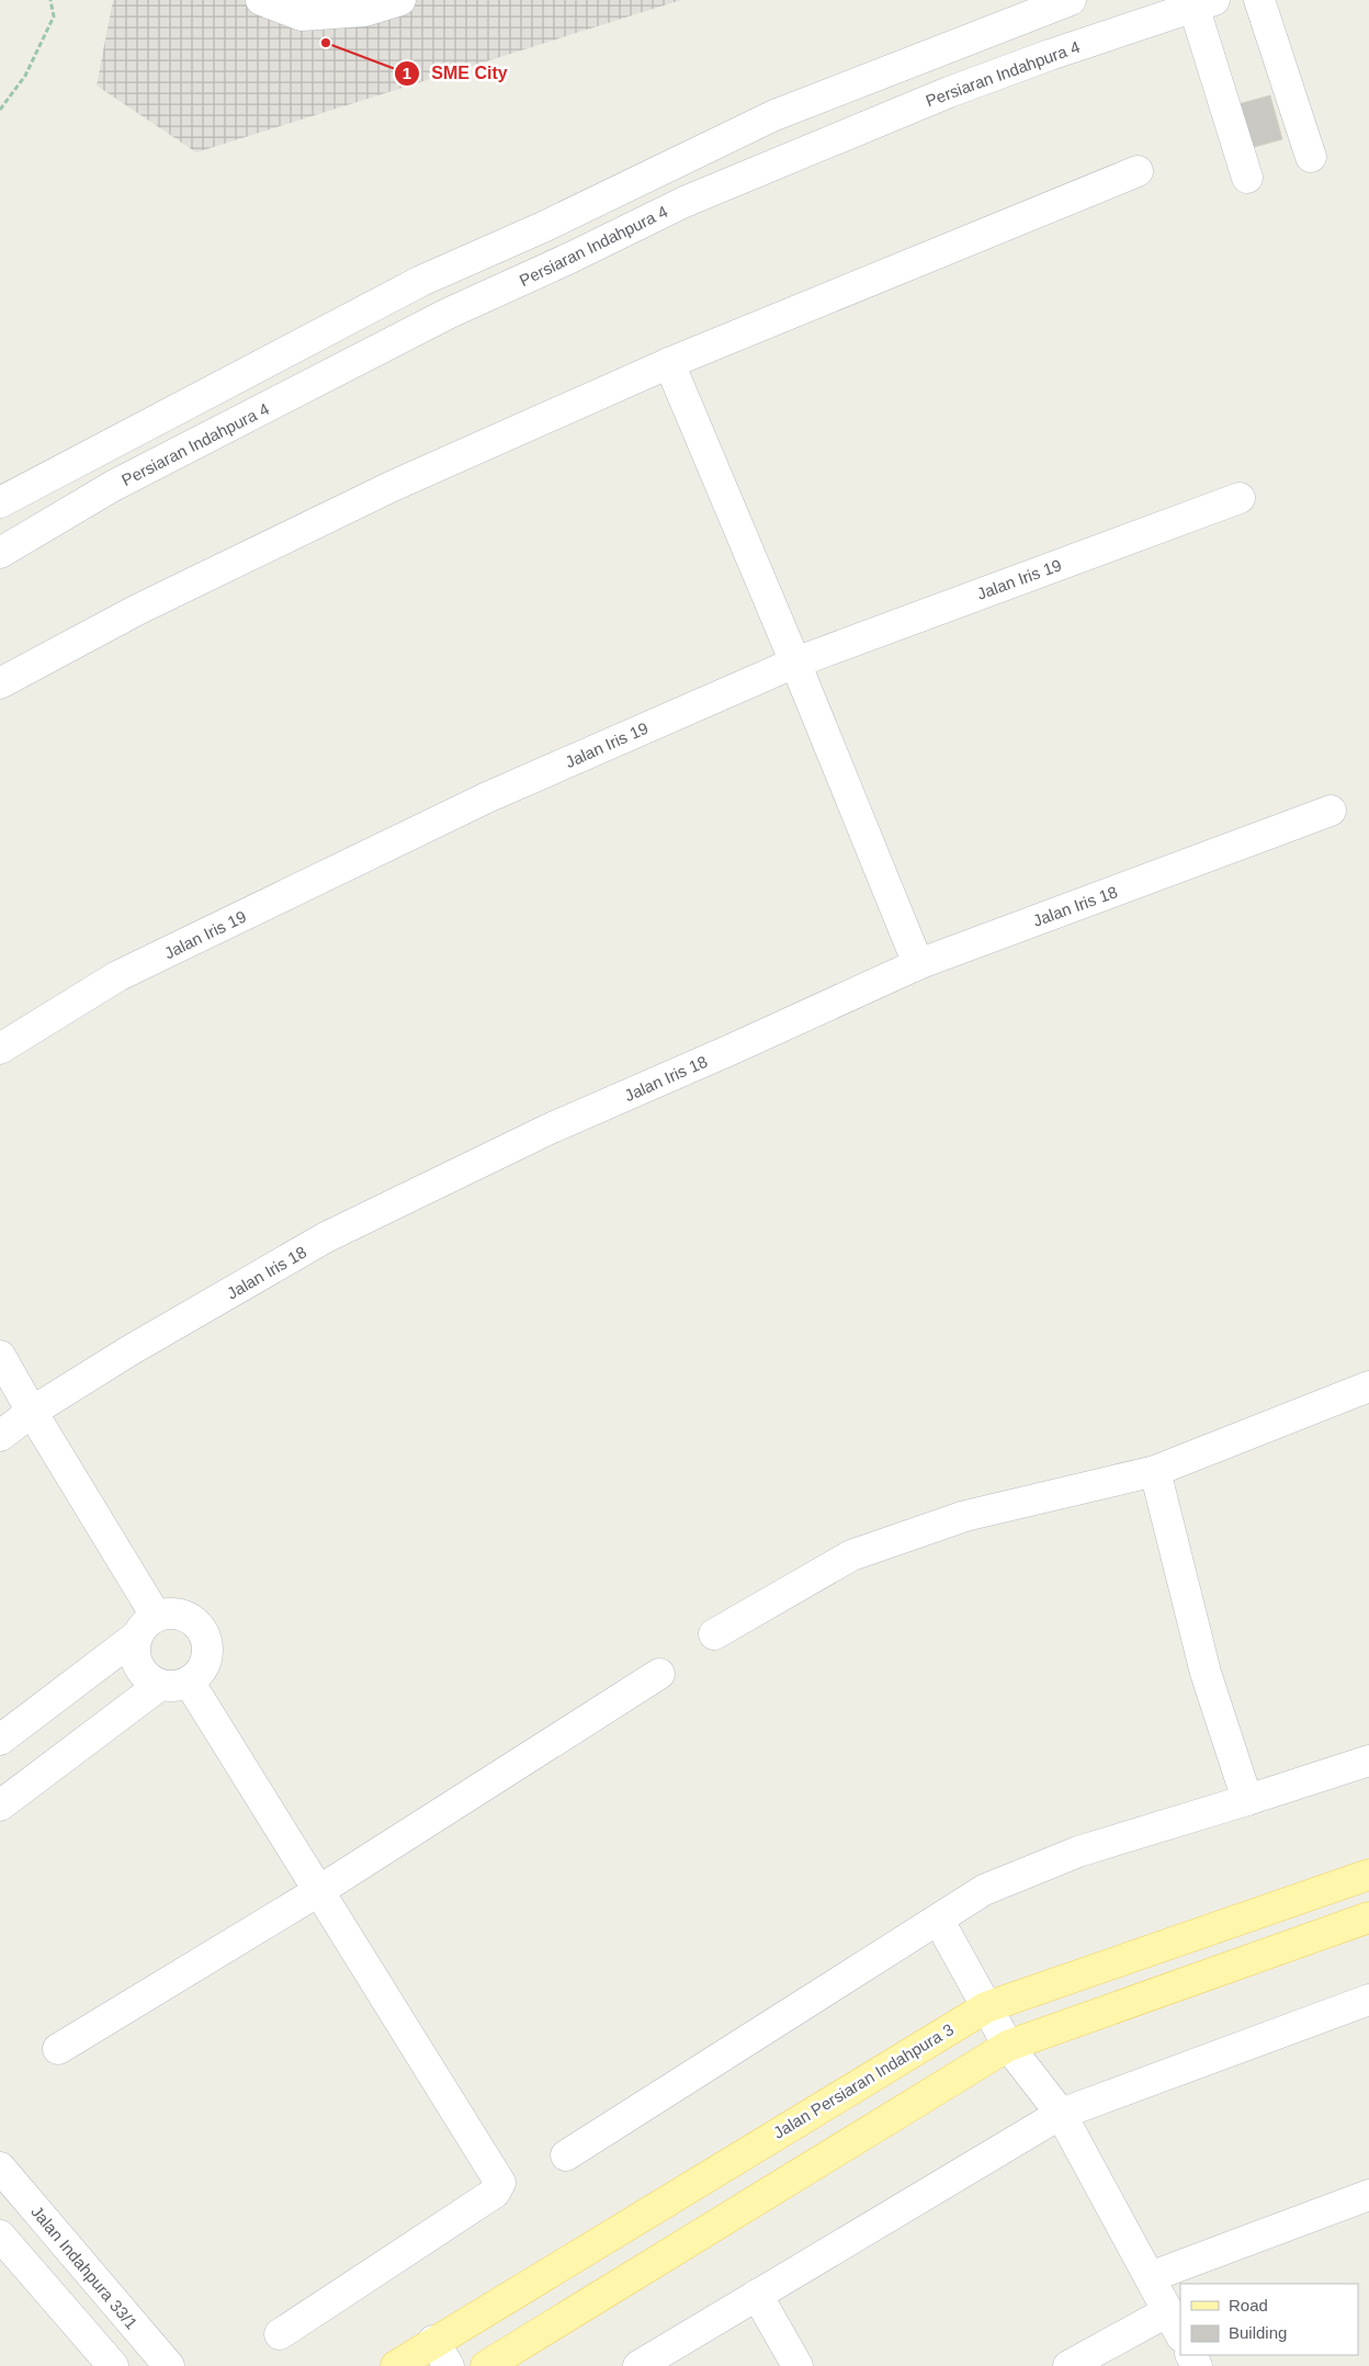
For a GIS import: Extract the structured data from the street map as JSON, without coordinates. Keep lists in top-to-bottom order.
{
  "streets": {
    "main road": ["Jalan Persiaran Indahpura 3"],
    "street": [
      "Persiaran Indahpura 4",
      "Jalan Iris 19",
      "Jalan Iris 18",
      "Jalan Indahpura 33/1"
    ]
  },
  "places": ["SME City"],
  "legend": ["Road", "Building"]
}
